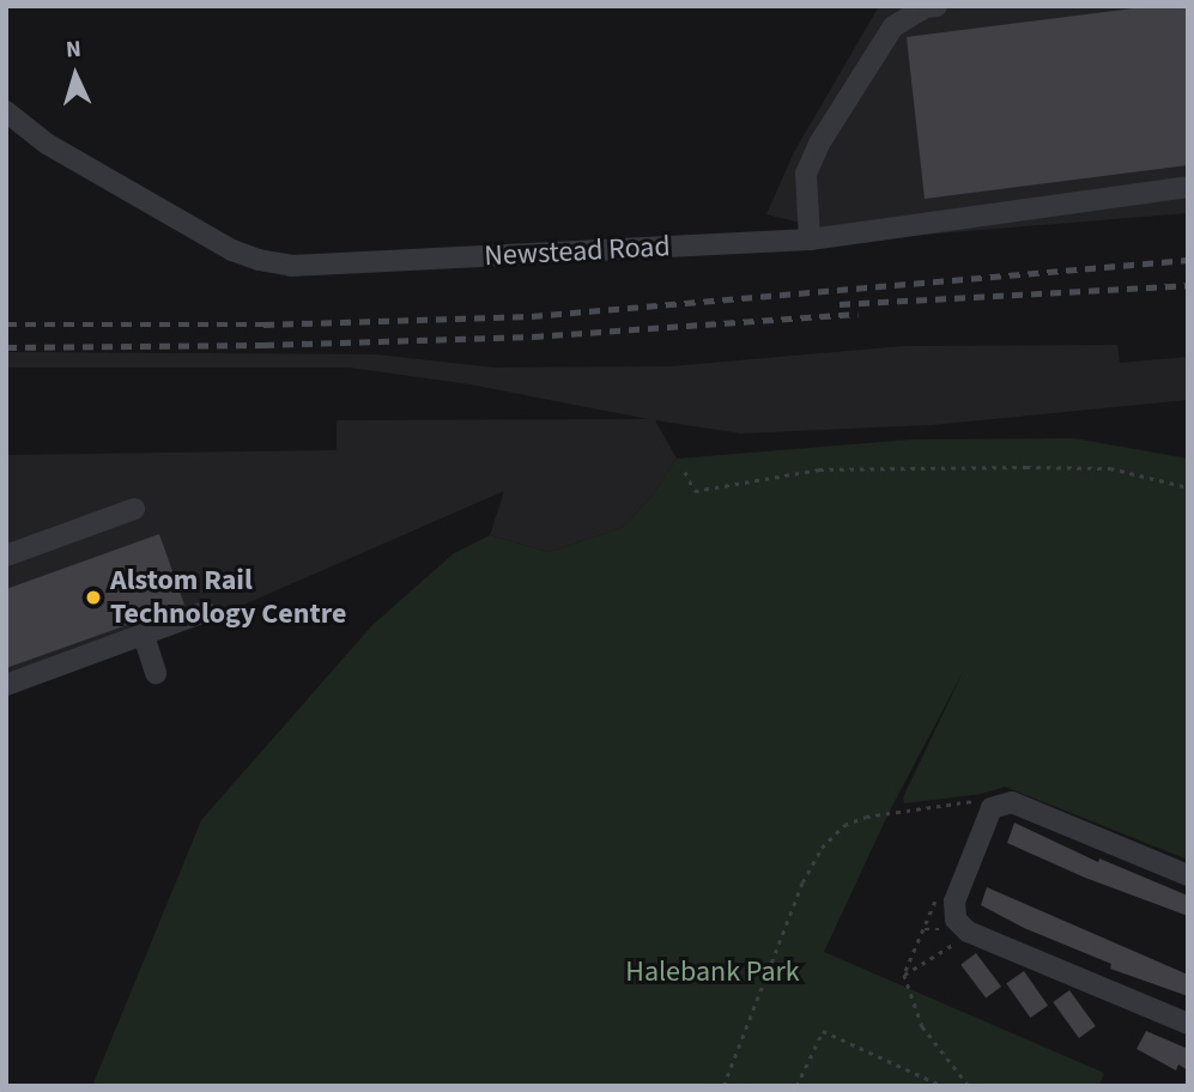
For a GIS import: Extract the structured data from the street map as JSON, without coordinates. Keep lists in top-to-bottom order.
{
  "streets": {
    "street": ["Newstead Road"]
  },
  "parks": ["Halebank Park"],
  "places": ["Alstom Rail Technology Centre"],
  "north": "top"
}
